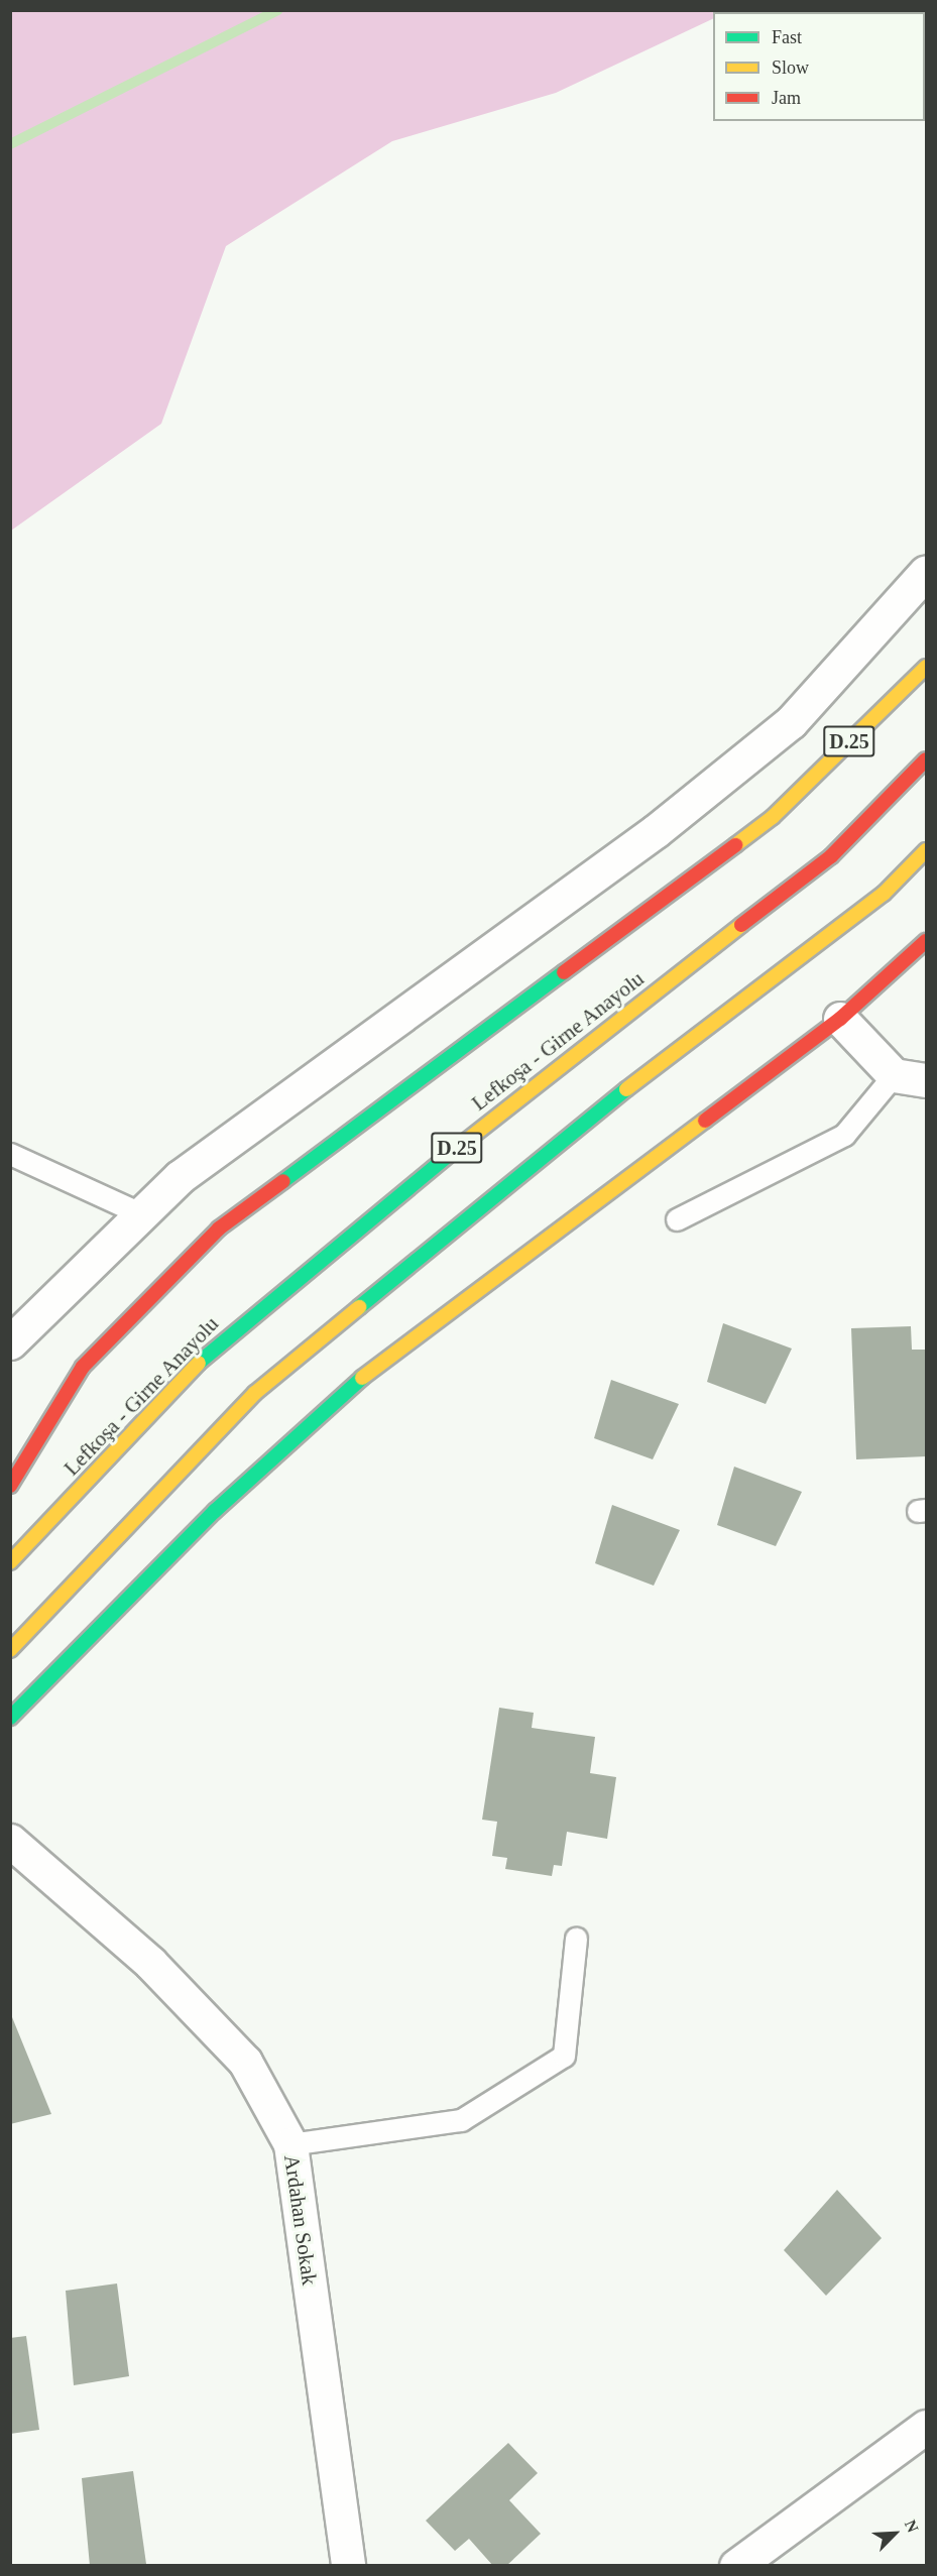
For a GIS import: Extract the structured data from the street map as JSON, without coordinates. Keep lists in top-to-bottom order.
{
  "streets": {
    "highway": ["D.25", "Lefkoşa - Girne Anayolu"],
    "street": ["Ardahan Sokak"]
  },
  "legend": ["Fast", "Slow", "Jam"],
  "north": "top right"
}
